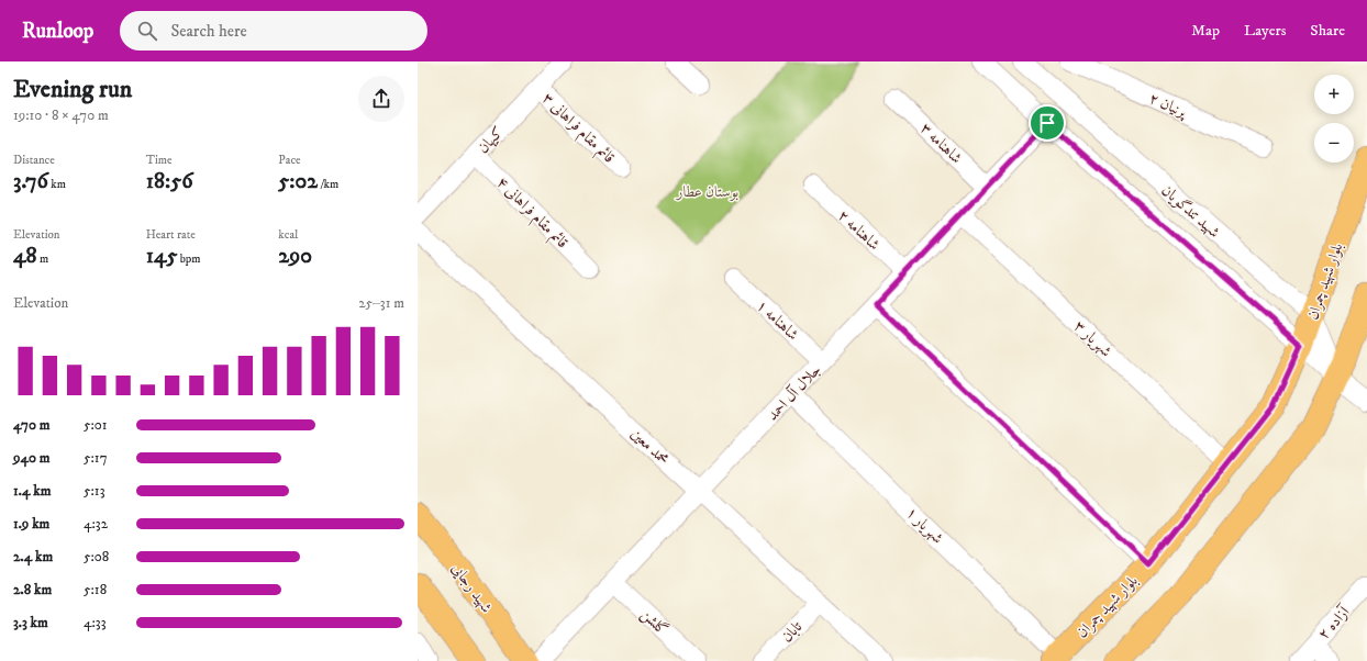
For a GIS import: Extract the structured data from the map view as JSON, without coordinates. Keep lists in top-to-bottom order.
{
  "streets": {
    "main road": ["بلوار شهید چمران", "شهید رجایی"],
    "street": [
      "پرنیان ۲",
      "قائم مقام فراهانی ۳",
      "کیهان",
      "شاهنامه ۳",
      "شهید تندگویان",
      "قائم مقام فراهانی ۴",
      "شاهنامه ۲",
      "شاهنامه ۱",
      "شهریار ۳",
      "جلال آل احمد",
      "محمد معین",
      "شهریار ۱",
      "گلشن",
      "آزاده ۲",
      "تابان"
    ]
  },
  "crossings": [
    ["قائم مقام فراهانی ۳", "کیهان"],
    ["کیهان", "قائم مقام فراهانی ۴"],
    ["شاهنامه ۳", "جلال آل احمد"],
    ["شهید تندگویان", "بلوار شهید چمران"],
    ["شهید تندگویان", "جلال آل احمد"],
    ["شاهنامه ۲", "جلال آل احمد"],
    ["بلوار شهید چمران", "شهریار ۳"],
    ["بلوار شهید چمران", "شهریار ۱"],
    ["شاهنامه ۱", "جلال آل احمد"],
    ["شهریار ۳", "جلال آل احمد"],
    ["جلال آل احمد", "محمد معین"],
    ["جلال آل احمد", "شهریار ۱"],
    ["جلال آل احمد", "گلشن"],
    ["محمد معین", "تابان"]
  ],
  "parks": ["بوستان عطار"],
  "page": {
    "header": "Runloop",
    "search": "Search here",
    "nav": ["Map", "Layers", "Share"],
    "heading": ["Evening run", "19:10 · 8 × 470 m"],
    "map_buttons": ["+", "−"],
    "stats": [
      ["Distance", "3.76 km"],
      ["Time", "18:56"],
      ["Pace", "5:02 /km"],
      ["Elevation", "48 m"],
      ["Heart rate", "145 bpm"],
      ["kcal", "290"]
    ],
    "chart": ["Elevation", "25–31 m"],
    "list": [
      {
        "name": "470 m",
        "note": "5:01"
      },
      {
        "name": "940 m",
        "note": "5:17"
      },
      {
        "name": "1.4 km",
        "note": "5:13"
      },
      {
        "name": "1.9 km",
        "note": "4:32"
      },
      {
        "name": "2.4 km",
        "note": "5:08"
      },
      {
        "name": "2.8 km",
        "note": "5:18"
      },
      {
        "name": "3.3 km",
        "note": "4:33"
      }
    ]
  }
}
